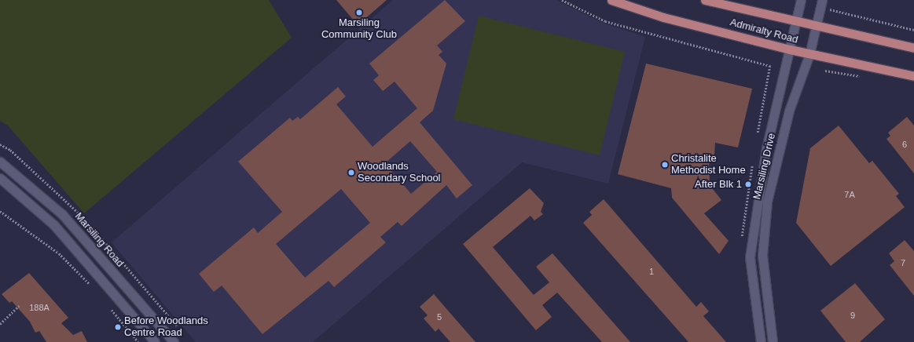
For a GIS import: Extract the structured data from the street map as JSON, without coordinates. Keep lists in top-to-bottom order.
{
  "streets": {
    "main road": ["Admiralty Road"],
    "street": ["Marsiling Drive", "Marsiling Road"]
  },
  "crossings": [
    ["Admiralty Road", "Marsiling Drive"]
  ],
  "places": [
    "Marsiling Community Club",
    "Christalite Methodist Home",
    "Woodlands Secondary School",
    "After Blk 1",
    "Before Woodlands Centre Road"
  ],
  "house_numbers": [
    "6",
    "7A",
    "7",
    "1",
    "188A",
    "9",
    "5"
  ]
}
